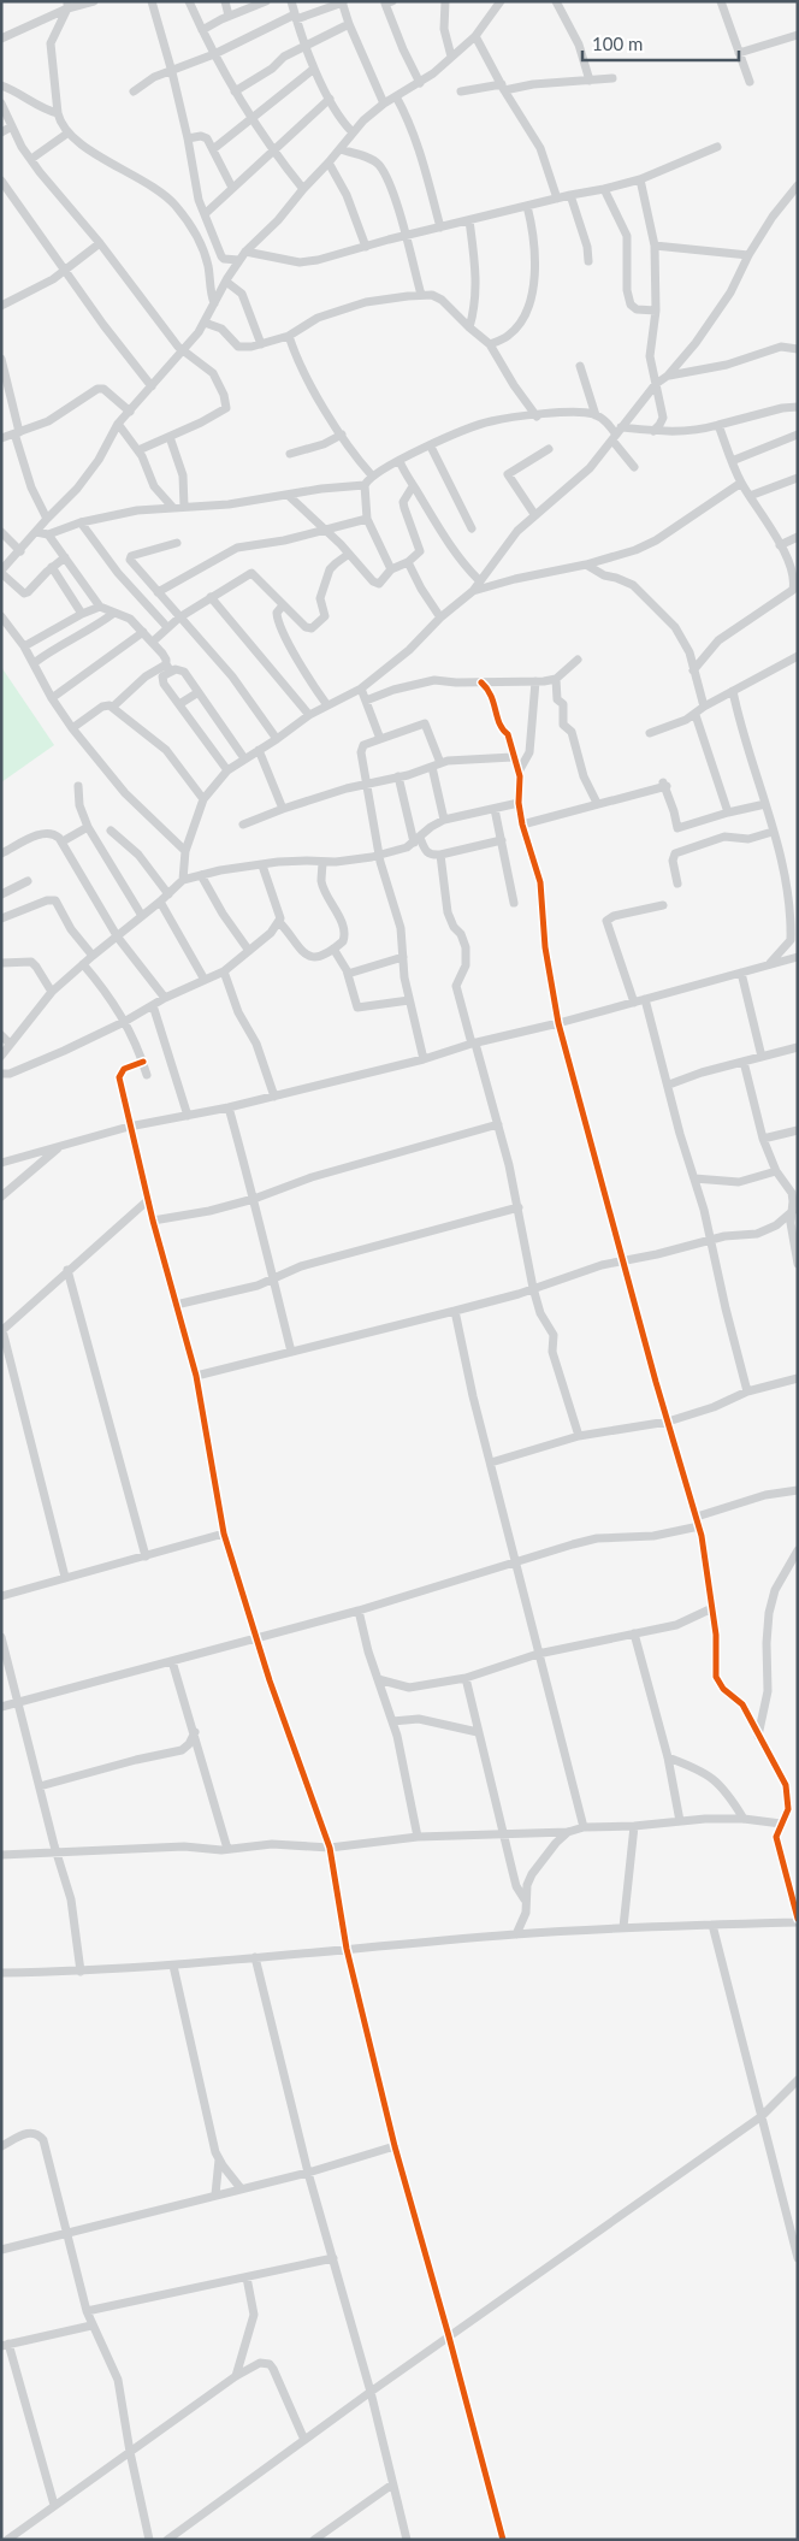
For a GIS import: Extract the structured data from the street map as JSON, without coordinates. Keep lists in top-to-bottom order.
{
  "scale_bar": "100 m"
}
